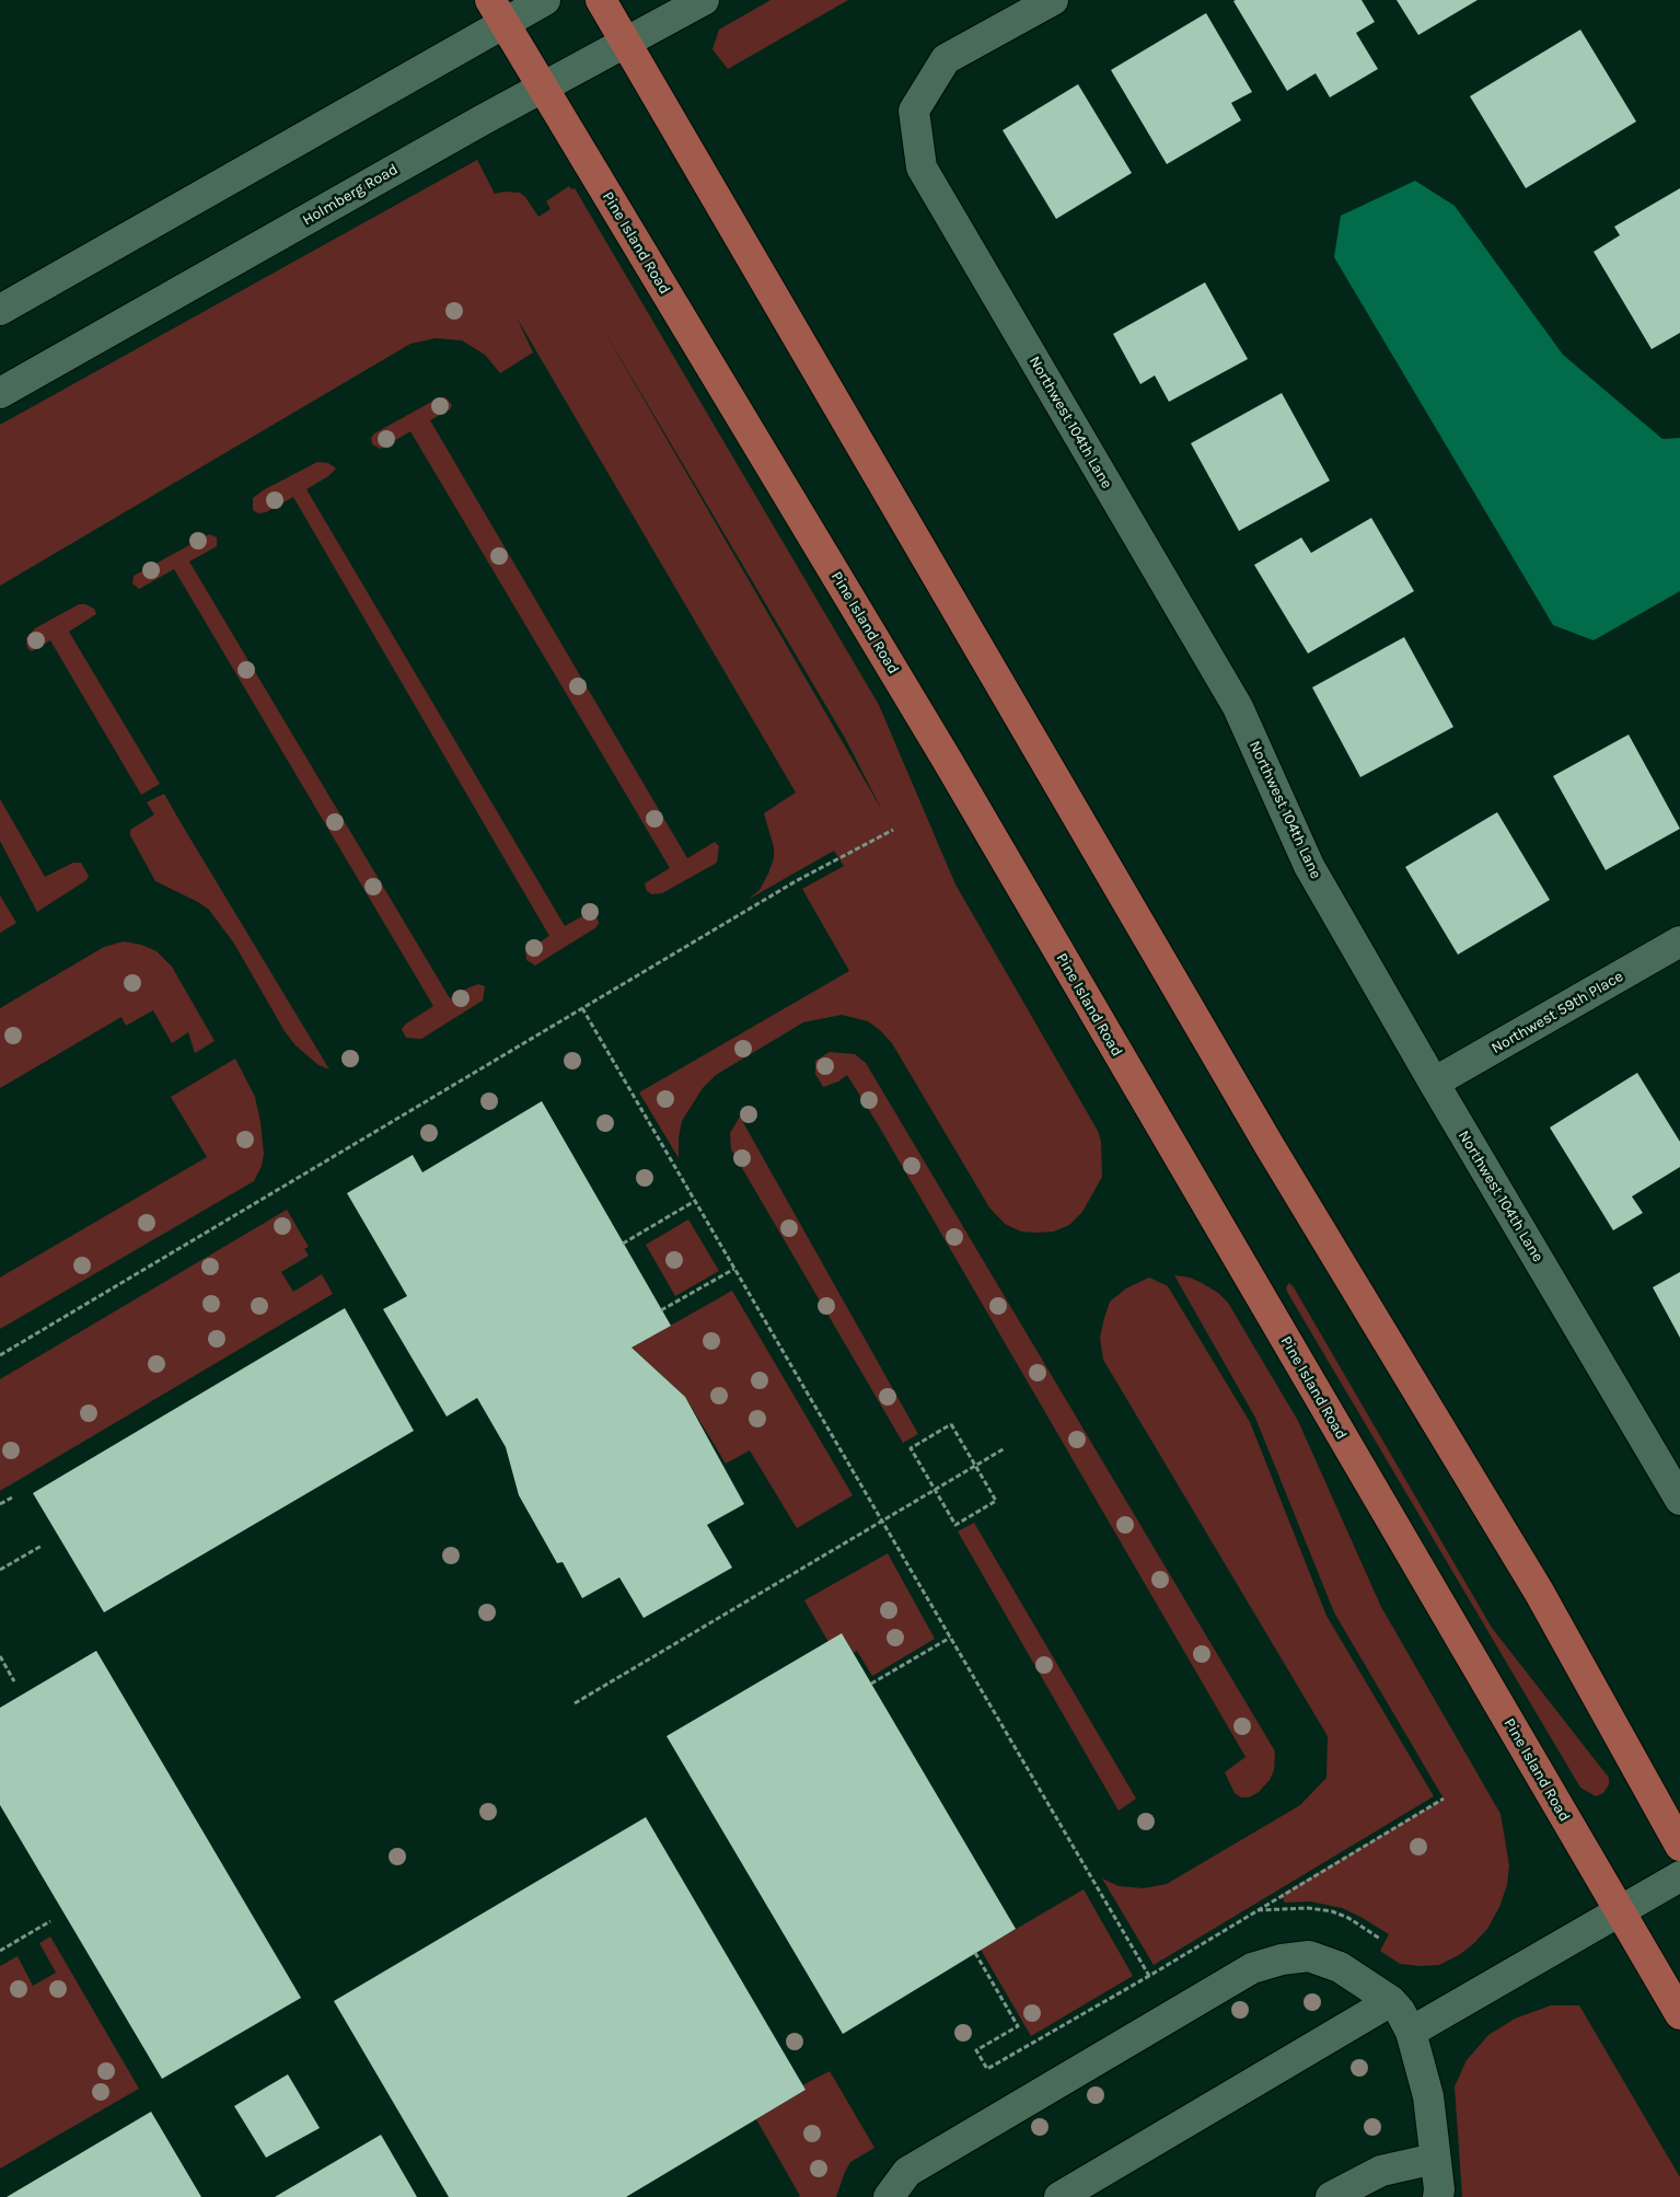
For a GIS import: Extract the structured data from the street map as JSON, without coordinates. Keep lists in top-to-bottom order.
{
  "streets": {
    "main road": ["Pine Island Road"],
    "street": ["Holmberg Road", "Northwest 104th Lane", "Northwest 59th Place"]
  },
  "crossings": [
    ["Holmberg Road", "Pine Island Road"],
    ["Northwest 104th Lane", "Northwest 59th Place"]
  ]
}
